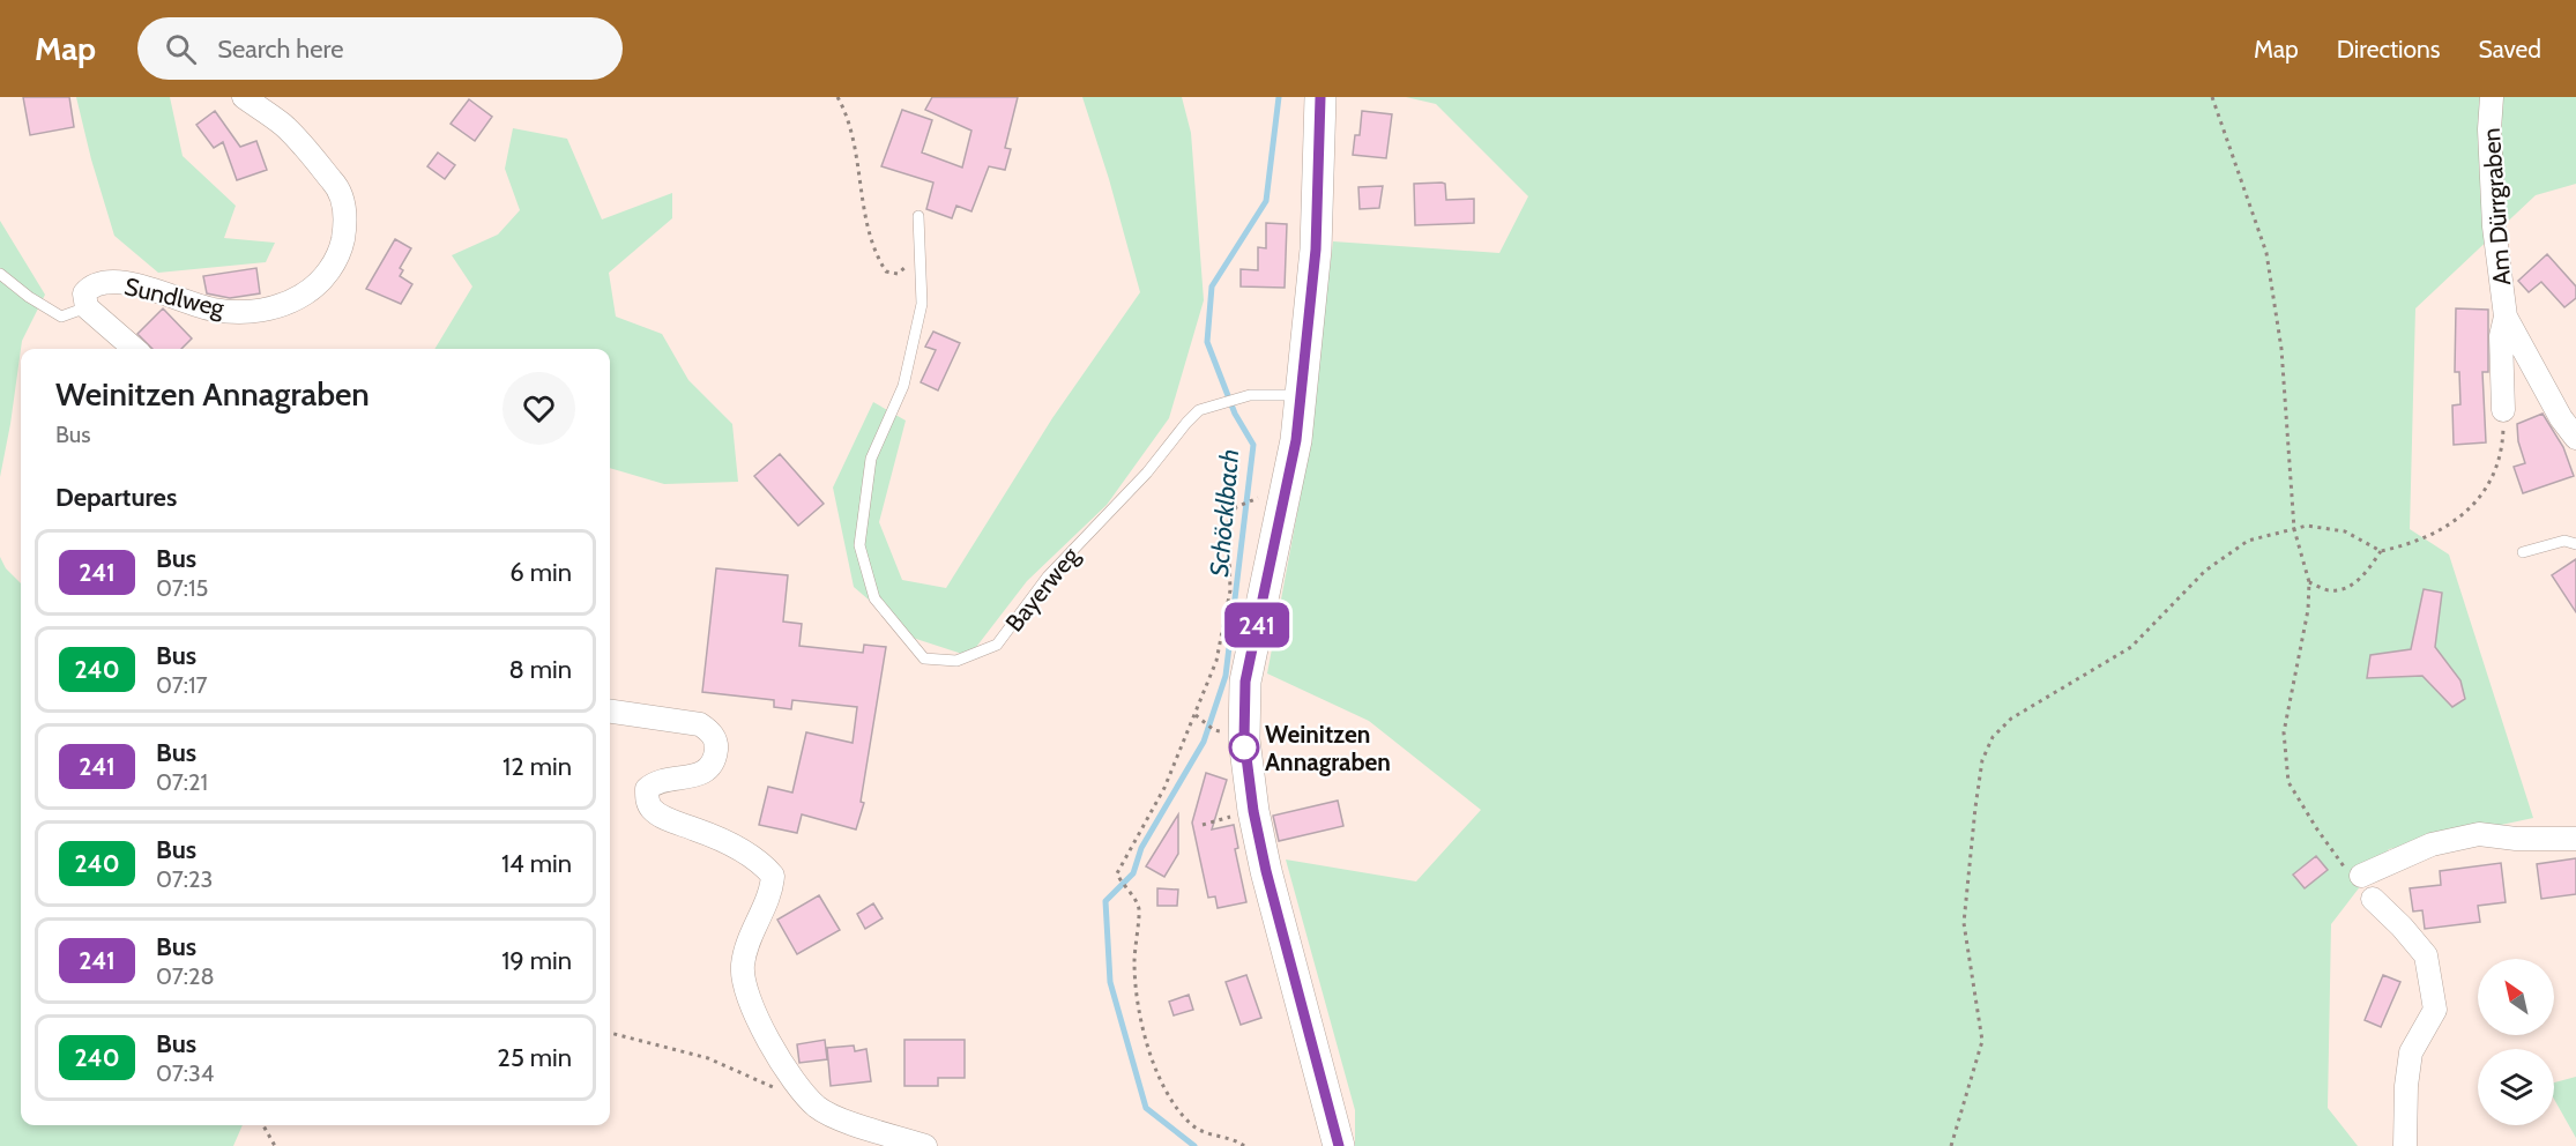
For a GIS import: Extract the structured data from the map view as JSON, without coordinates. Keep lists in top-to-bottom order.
{
  "streets": {
    "street": ["Am Dürrgraben", "Sundlweg"],
    "lane": ["Bayerweg"]
  },
  "water": ["Schöcklbach"],
  "places": ["Weinitzen Annagraben"],
  "lines": ["bus line 241"],
  "north": "top left",
  "page": {
    "header": "Map",
    "search": "Search here",
    "nav": ["Map", "Directions", "Saved"],
    "on_map": "241",
    "heading": [
      ["Weinitzen Annagraben", "Bus"],
      "Departures"
    ],
    "list": [
      {
        "mark": "241",
        "name": "Bus",
        "note": "07:15",
        "value": "6 min"
      },
      {
        "mark": "240",
        "name": "Bus",
        "note": "07:17",
        "value": "8 min"
      },
      {
        "mark": "241",
        "name": "Bus",
        "note": "07:21",
        "value": "12 min"
      },
      {
        "mark": "240",
        "name": "Bus",
        "note": "07:23",
        "value": "14 min"
      },
      {
        "mark": "241",
        "name": "Bus",
        "note": "07:28",
        "value": "19 min"
      },
      {
        "mark": "240",
        "name": "Bus",
        "note": "07:34",
        "value": "25 min"
      }
    ]
  }
}
